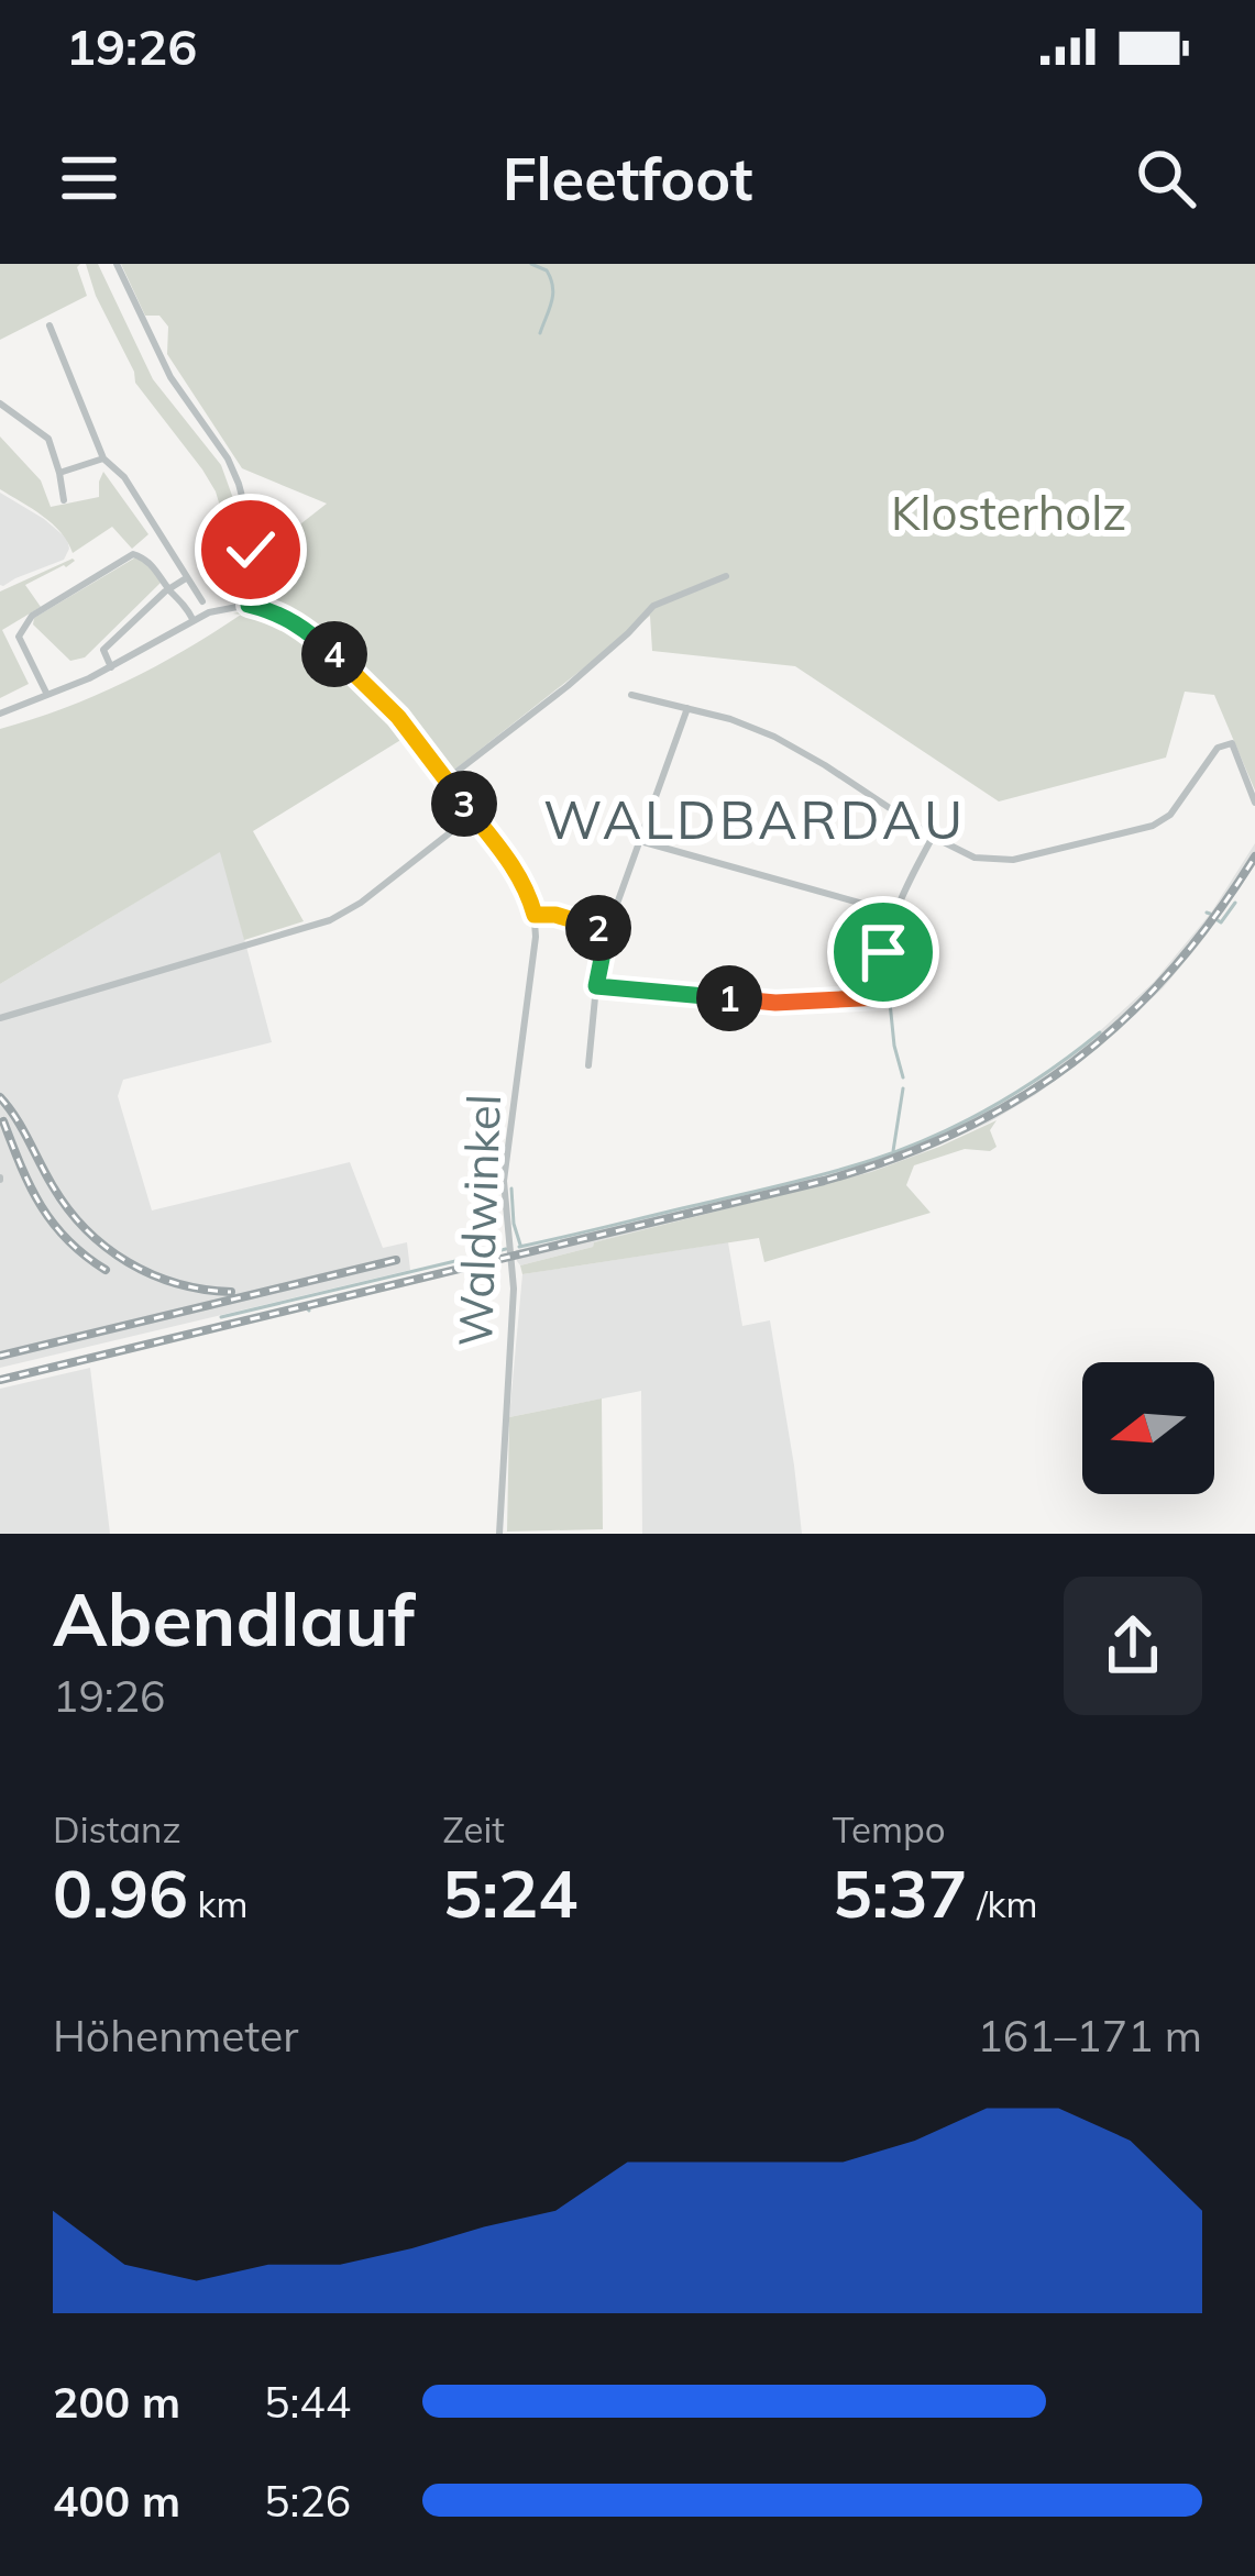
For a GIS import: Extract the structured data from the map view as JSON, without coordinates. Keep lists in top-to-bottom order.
{
  "streets": {
    "street": ["Waldwinkel"]
  },
  "districts": ["WALDBARDAU"],
  "parks": ["Klosterholz"],
  "north": "left",
  "page": {
    "status": "19:26",
    "header": "Fleetfoot",
    "pins": [
      "4",
      "3",
      "2",
      "1"
    ],
    "heading": ["Abendlauf", "19:26"],
    "stats": [
      ["Distanz", "0.96 km"],
      ["Zeit", "5:24"],
      ["Tempo", "5:37 /km"]
    ],
    "chart": ["Höhenmeter", "161–171 m"],
    "list": [
      {
        "name": "200 m",
        "note": "5:44"
      },
      {
        "name": "400 m",
        "note": "5:26"
      }
    ]
  }
}
